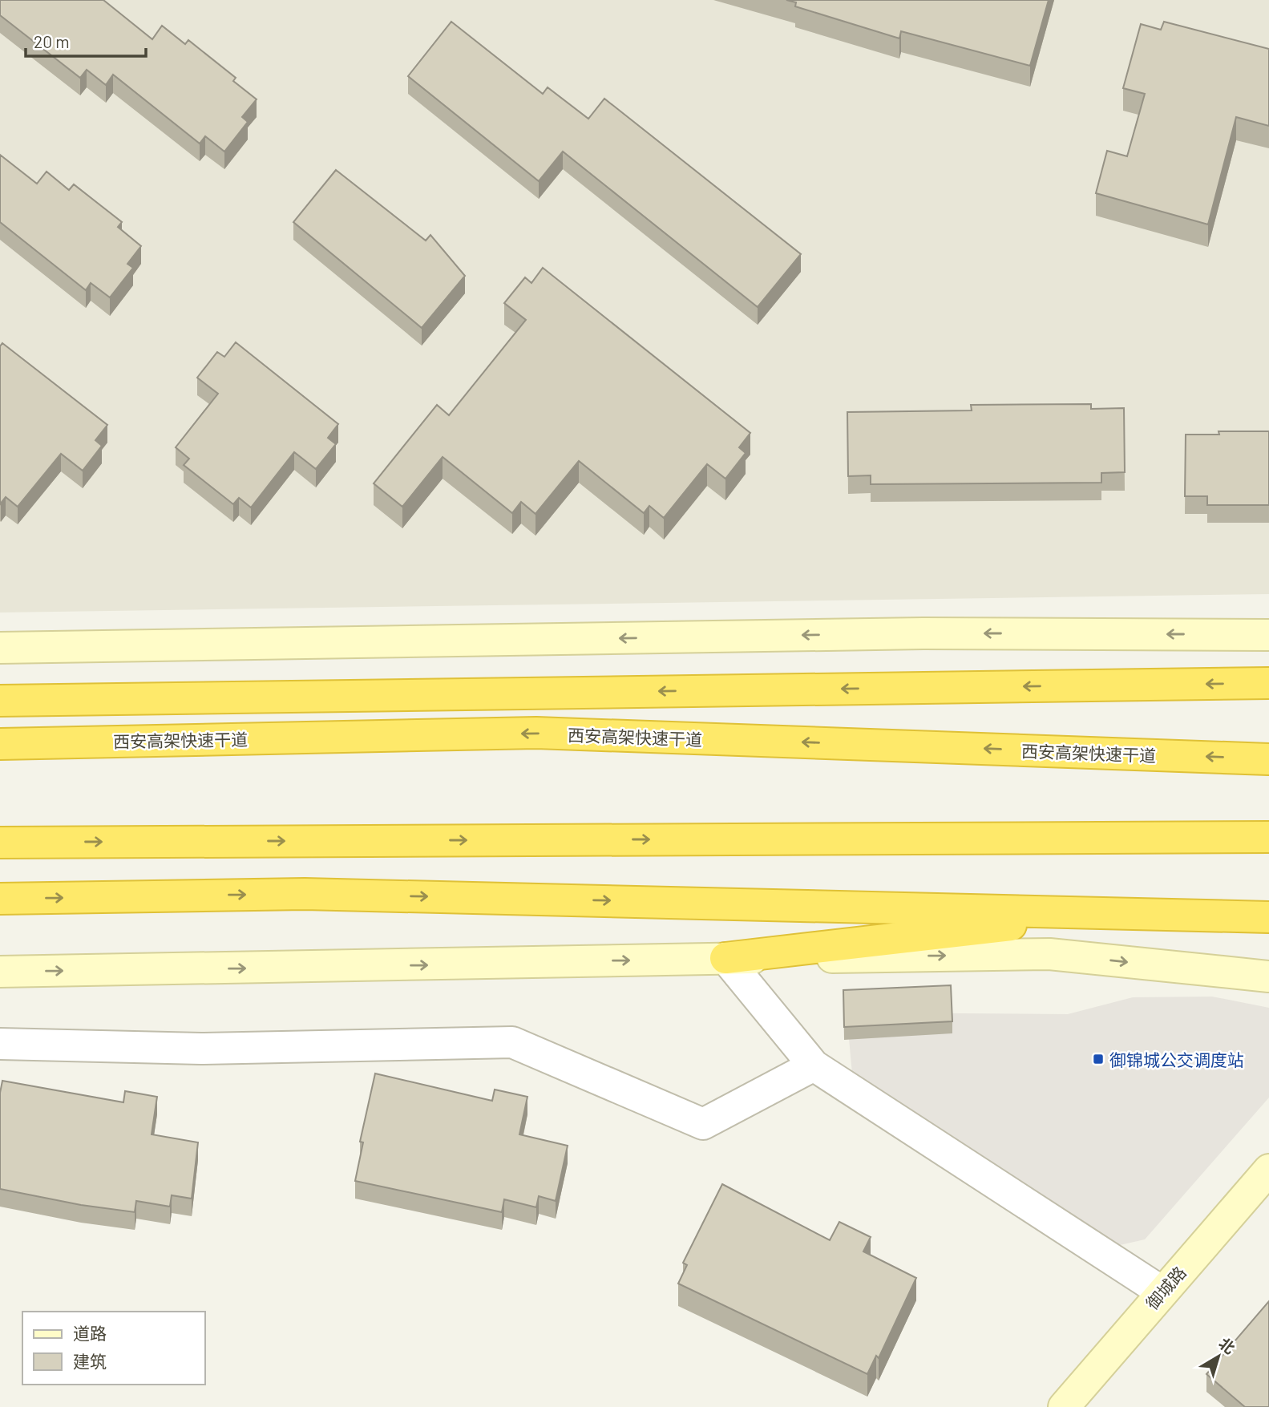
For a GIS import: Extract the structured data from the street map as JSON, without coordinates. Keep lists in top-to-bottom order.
{
  "streets": {
    "highway": ["西安高架快速干道"],
    "main road": ["御城路"]
  },
  "places": {
    "transit": ["御锦城公交调度站"]
  },
  "legend": ["道路", "建筑"],
  "scale_bar": "20 m",
  "north": "top right"
}
